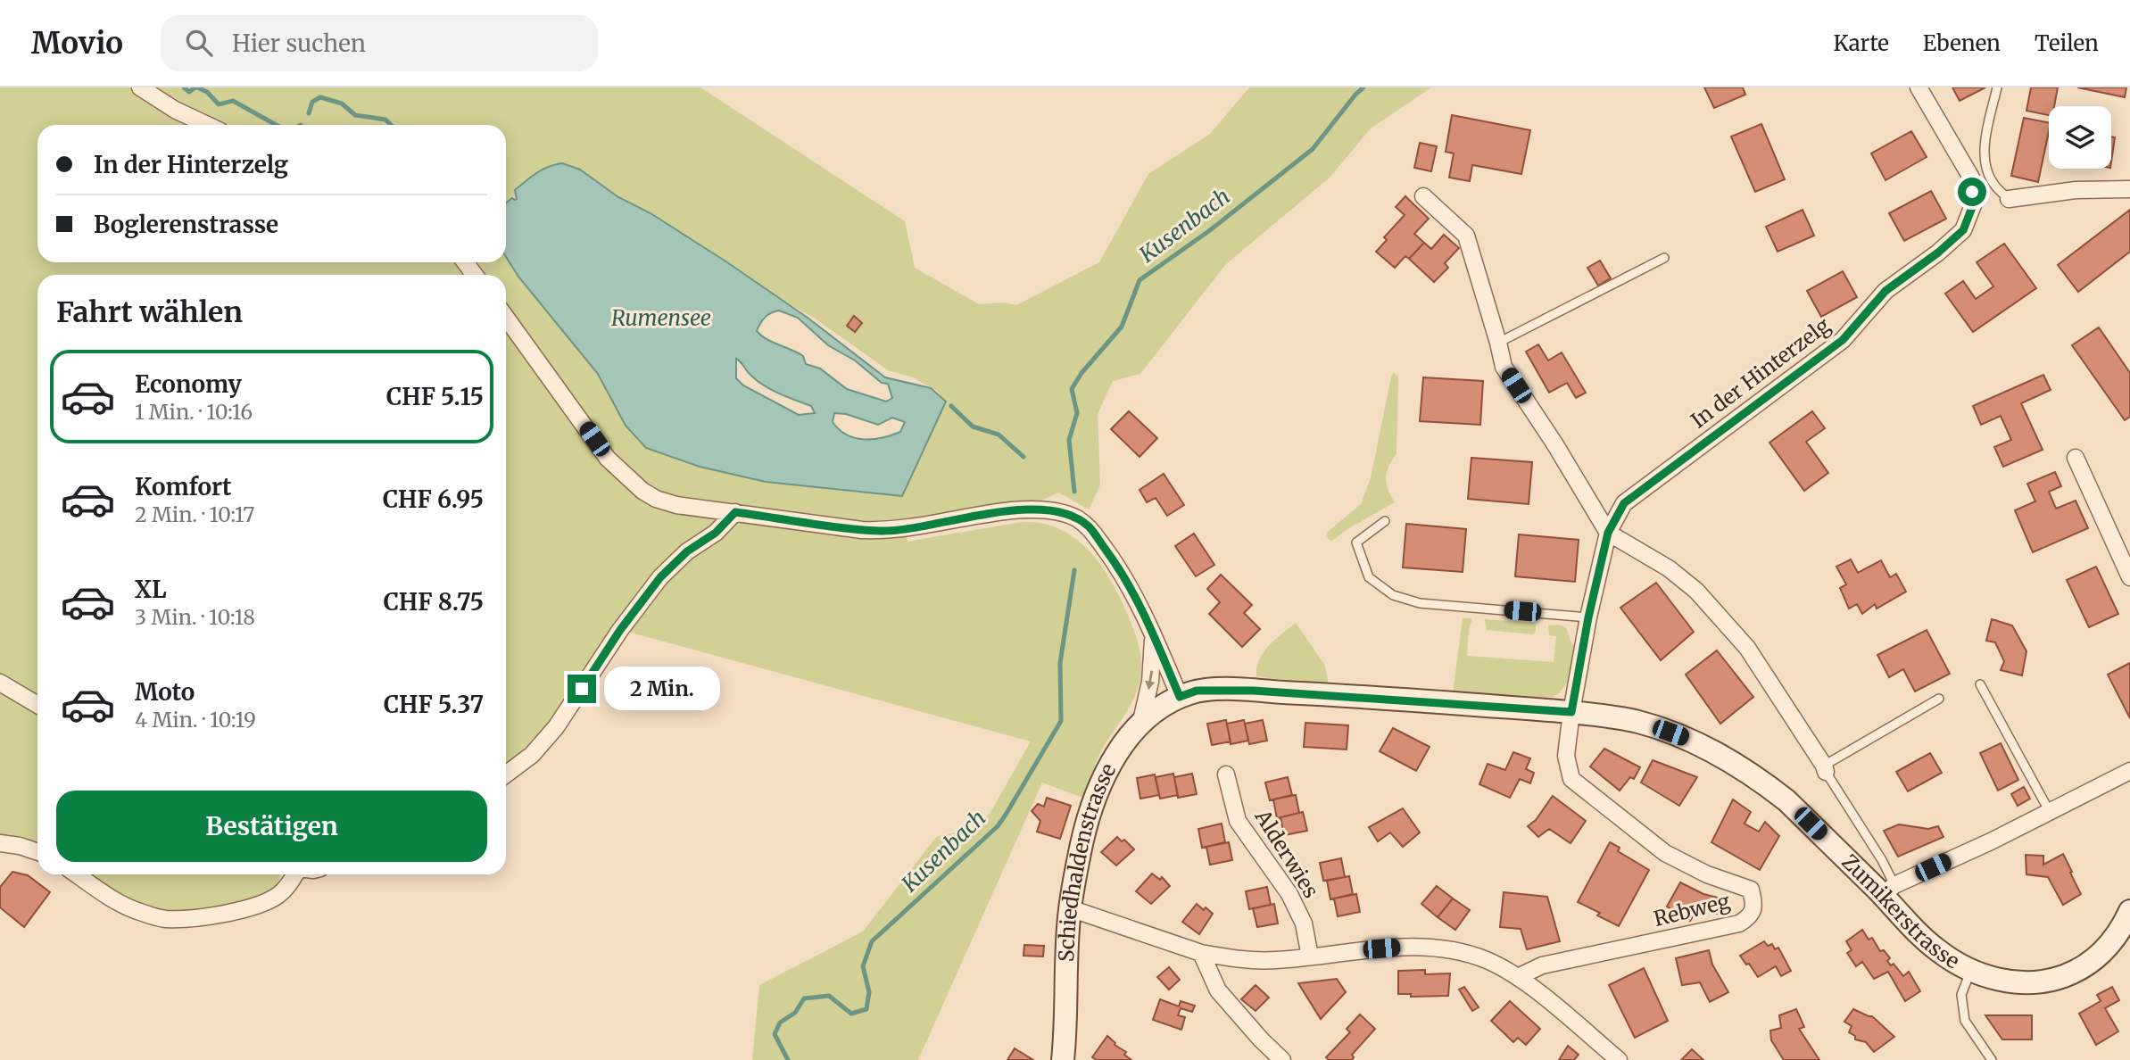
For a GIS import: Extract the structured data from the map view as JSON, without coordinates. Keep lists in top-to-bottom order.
{
  "streets": {
    "main road": ["Schiedhaldenstrasse", "Zumikerstrasse"],
    "street": ["In der Hinterzelg", "Alderwies", "Rebweg"]
  },
  "crossings": [
    ["In der Hinterzelg", "Rebweg"],
    ["Schiedhaldenstrasse", "Zumikerstrasse"],
    ["Zumikerstrasse", "Rebweg"]
  ],
  "water": ["Kusenbach", "Rumensee"],
  "page": {
    "header": "Movio",
    "search": "Hier suchen",
    "nav": ["Karte", "Ebenen", "Teilen"],
    "banner": ["In der Hinterzelg", "Boglerenstrasse"],
    "heading": "Fahrt wählen",
    "list": [
      {
        "name": "Economy",
        "note": "1 Min. · 10:16",
        "value": "CHF 5.15"
      },
      {
        "name": "Komfort",
        "note": "2 Min. · 10:17",
        "value": "CHF 6.95"
      },
      {
        "name": "XL",
        "note": "3 Min. · 10:18",
        "value": "CHF 8.75"
      },
      {
        "name": "Moto",
        "note": "4 Min. · 10:19",
        "value": "CHF 5.37"
      }
    ],
    "bubble": "2 Min.",
    "buttons": "Bestätigen"
  }
}
